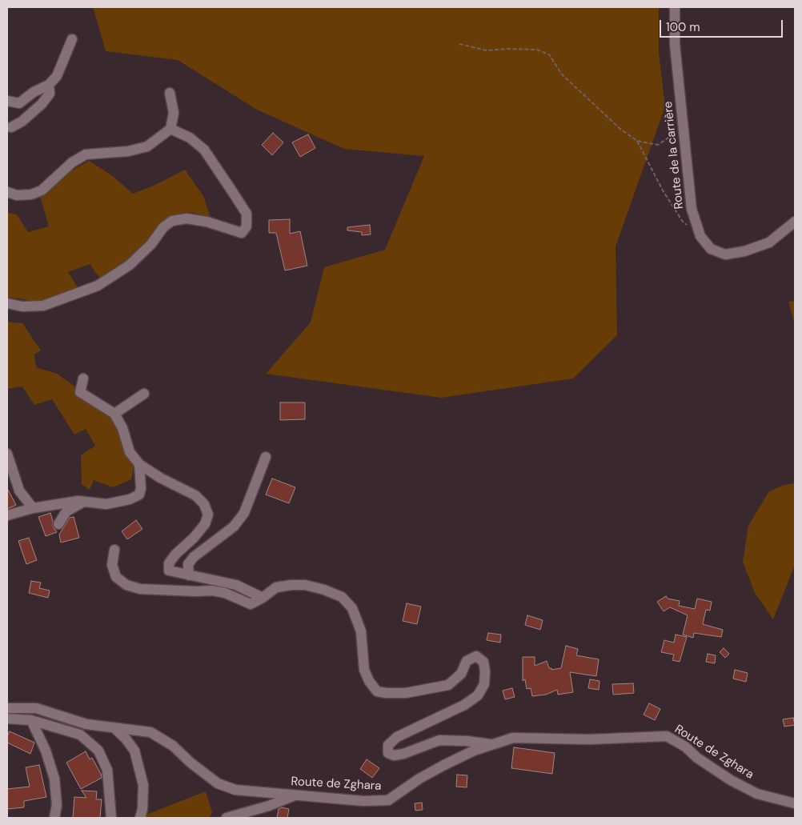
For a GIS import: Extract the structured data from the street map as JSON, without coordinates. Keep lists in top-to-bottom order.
{
  "streets": {
    "street": ["Route de la carrière", "Route de Zghara"]
  },
  "scale_bar": "100 m"
}
